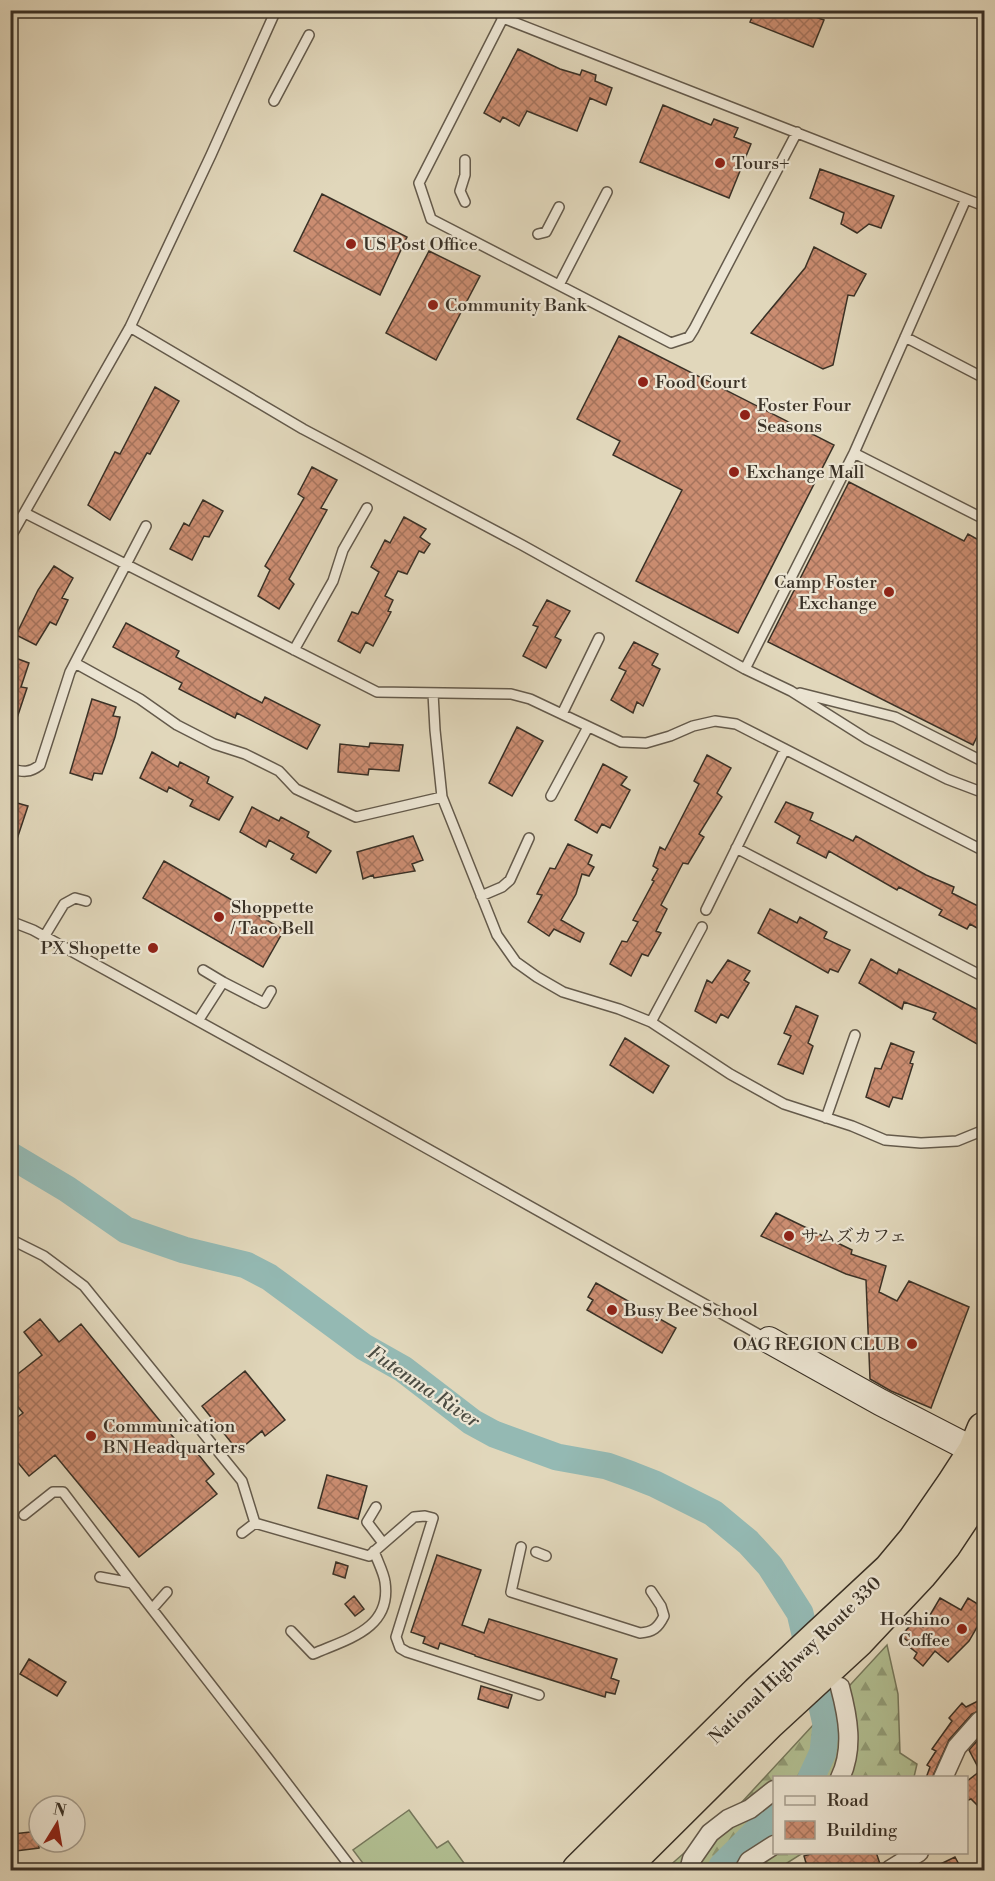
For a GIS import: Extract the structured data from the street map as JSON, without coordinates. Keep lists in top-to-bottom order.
{
  "streets": {
    "highway": ["National Highway Route 330"]
  },
  "water": ["Futenma River"],
  "places": [
    "Tours+",
    "US Post Office",
    "Community Bank",
    "Food Court",
    "Foster Four Seasons",
    "Exchange Mall",
    "Camp Foster Exchange",
    "Shoppette / Taco Bell",
    "PX Shopette",
    "サムズカフェ",
    "Busy Bee School",
    "OAG REGION CLUB",
    "Communication BN Headquarters",
    "Hoshino Coffee"
  ],
  "legend": ["Road", "Building"],
  "north": "top"
}
